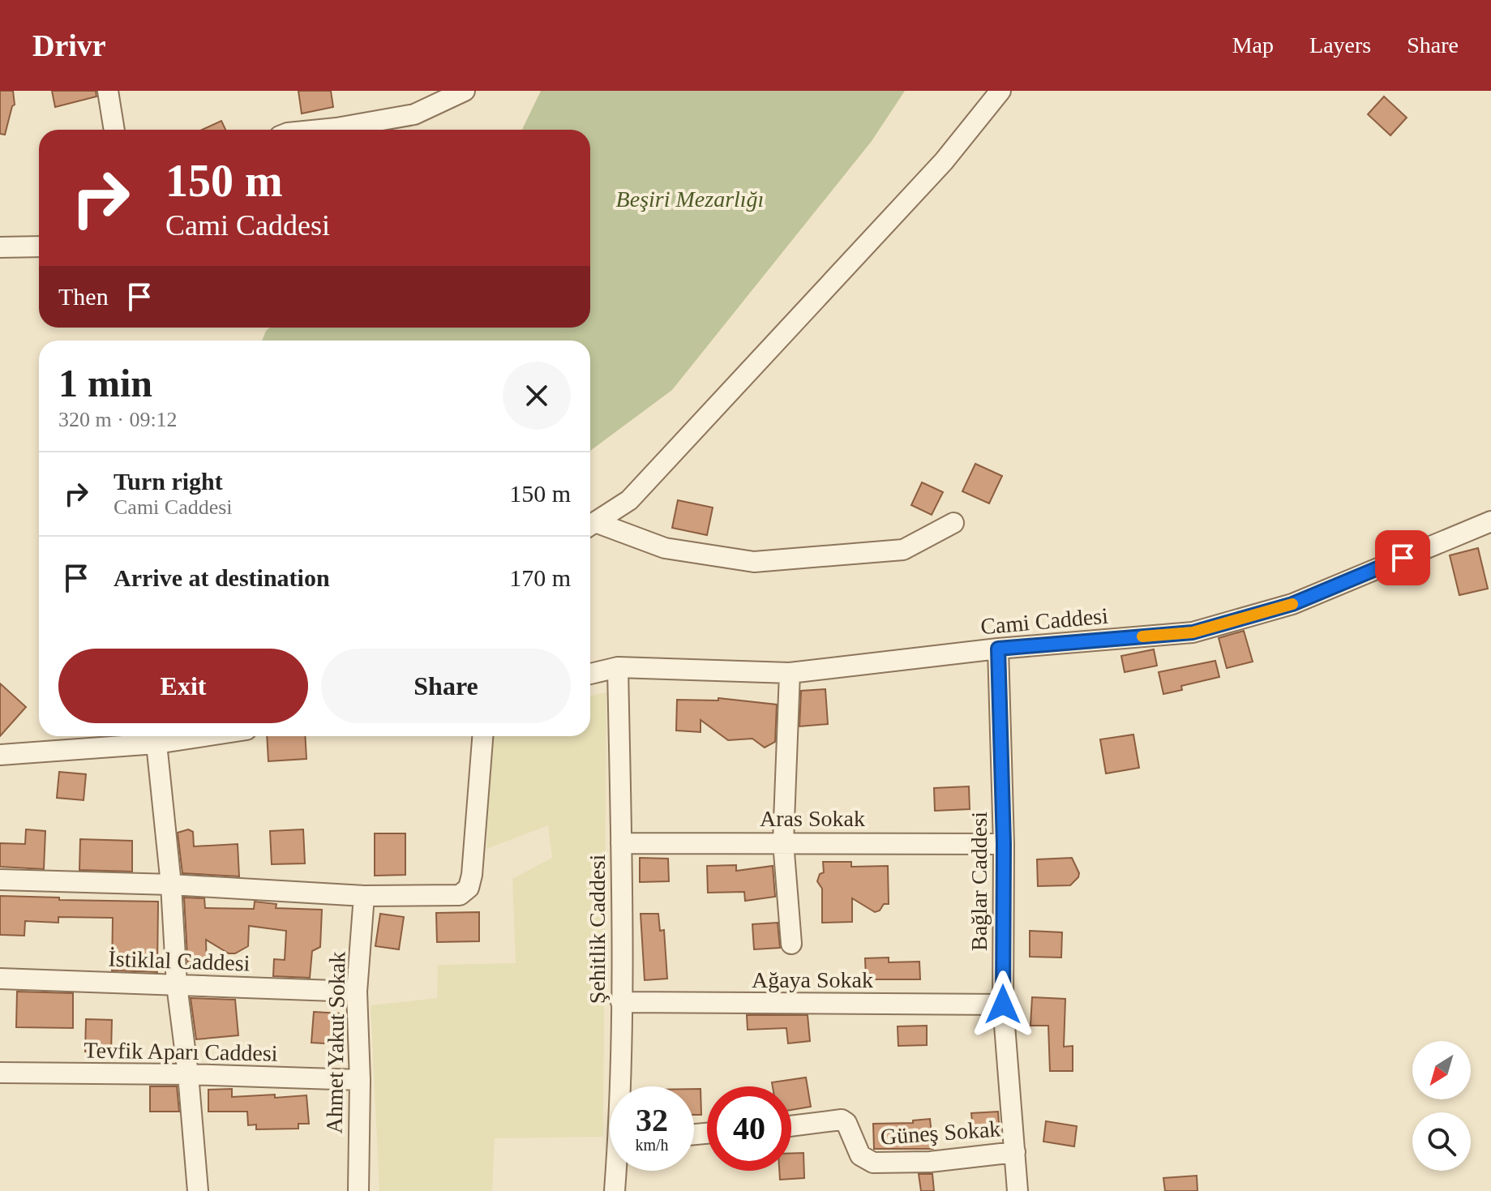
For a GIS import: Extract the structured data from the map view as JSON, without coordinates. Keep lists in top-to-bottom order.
{
  "streets": {
    "street": [
      "Cami Caddesi",
      "Aras Sokak",
      "Bağlar Caddesi",
      "Şehitlik Caddesi",
      "İstiklal Caddesi",
      "Ağaya Sokak",
      "Ahmet Yakut Sokak",
      "Tevfik Aparı Caddesi",
      "Güneş Sokak"
    ]
  },
  "crossings": [
    ["Cami Caddesi", "Bağlar Caddesi"],
    ["Cami Caddesi", "Şehitlik Caddesi"],
    ["Aras Sokak", "Bağlar Caddesi"],
    ["Aras Sokak", "Şehitlik Caddesi"],
    ["Bağlar Caddesi", "Ağaya Sokak"],
    ["Bağlar Caddesi", "Güneş Sokak"],
    ["Şehitlik Caddesi", "Ağaya Sokak"],
    ["İstiklal Caddesi", "Ahmet Yakut Sokak"],
    ["Ahmet Yakut Sokak", "Tevfik Aparı Caddesi"]
  ],
  "parks": ["Beşiri Mezarlığı"],
  "north": "bottom left",
  "page": {
    "header": "Drivr",
    "nav": ["Map", "Layers", "Share"],
    "turn": ["150 m", "Cami Caddesi"],
    "then": "Then",
    "heading": ["1 min", "320 m · 09:12"],
    "list": [
      {
        "name": "Turn right",
        "note": "Cami Caddesi",
        "value": "150 m"
      },
      {
        "name": "Arrive at destination",
        "value": "170 m"
      }
    ],
    "buttons": ["Exit", "Share"],
    "speed": "32 km/h",
    "limit": "40"
  }
}
